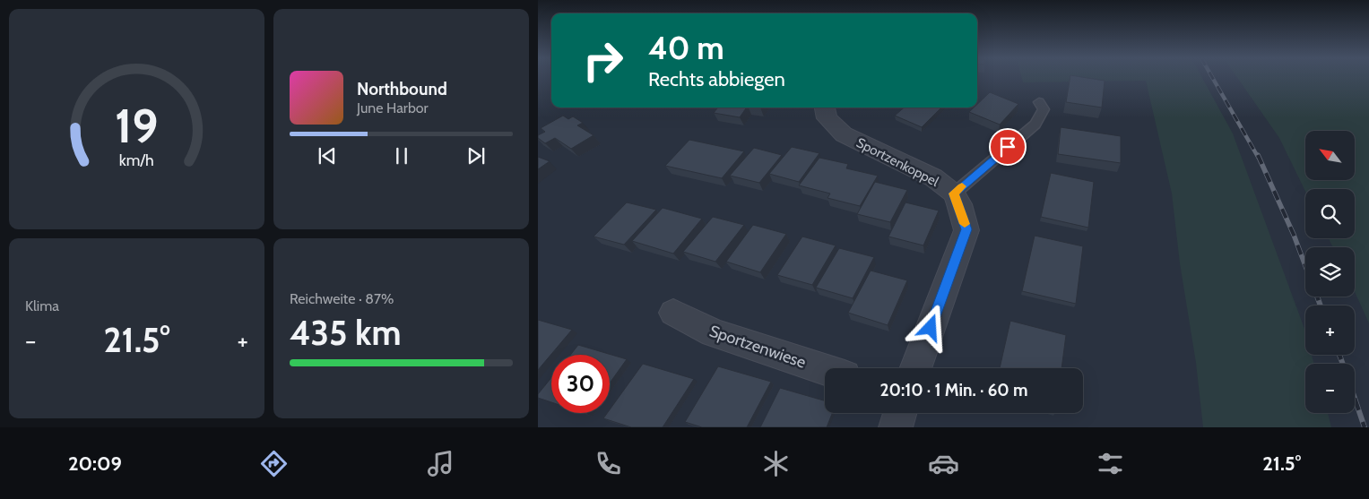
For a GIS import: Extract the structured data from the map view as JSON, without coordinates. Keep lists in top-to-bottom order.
{
  "streets": {
    "street": ["Sportzenkoppel", "Sportzenwiese"]
  },
  "north": "top left",
  "page": {
    "turn": ["40 m", "Rechts abbiegen"],
    "song": ["Northbound", "June Harbor"],
    "map_buttons": ["+", "−"],
    "tile": [
      "Klima",
      ["Reichweite · 87%", "435 km"]
    ],
    "heat": ["−", "21.5°", "+"],
    "limit": "30",
    "trip": "20:10 · 1 Min. · 60 m",
    "tabs": ["20:09", "21.5°"],
    "gauge": ["19", "km/h"]
  }
}
